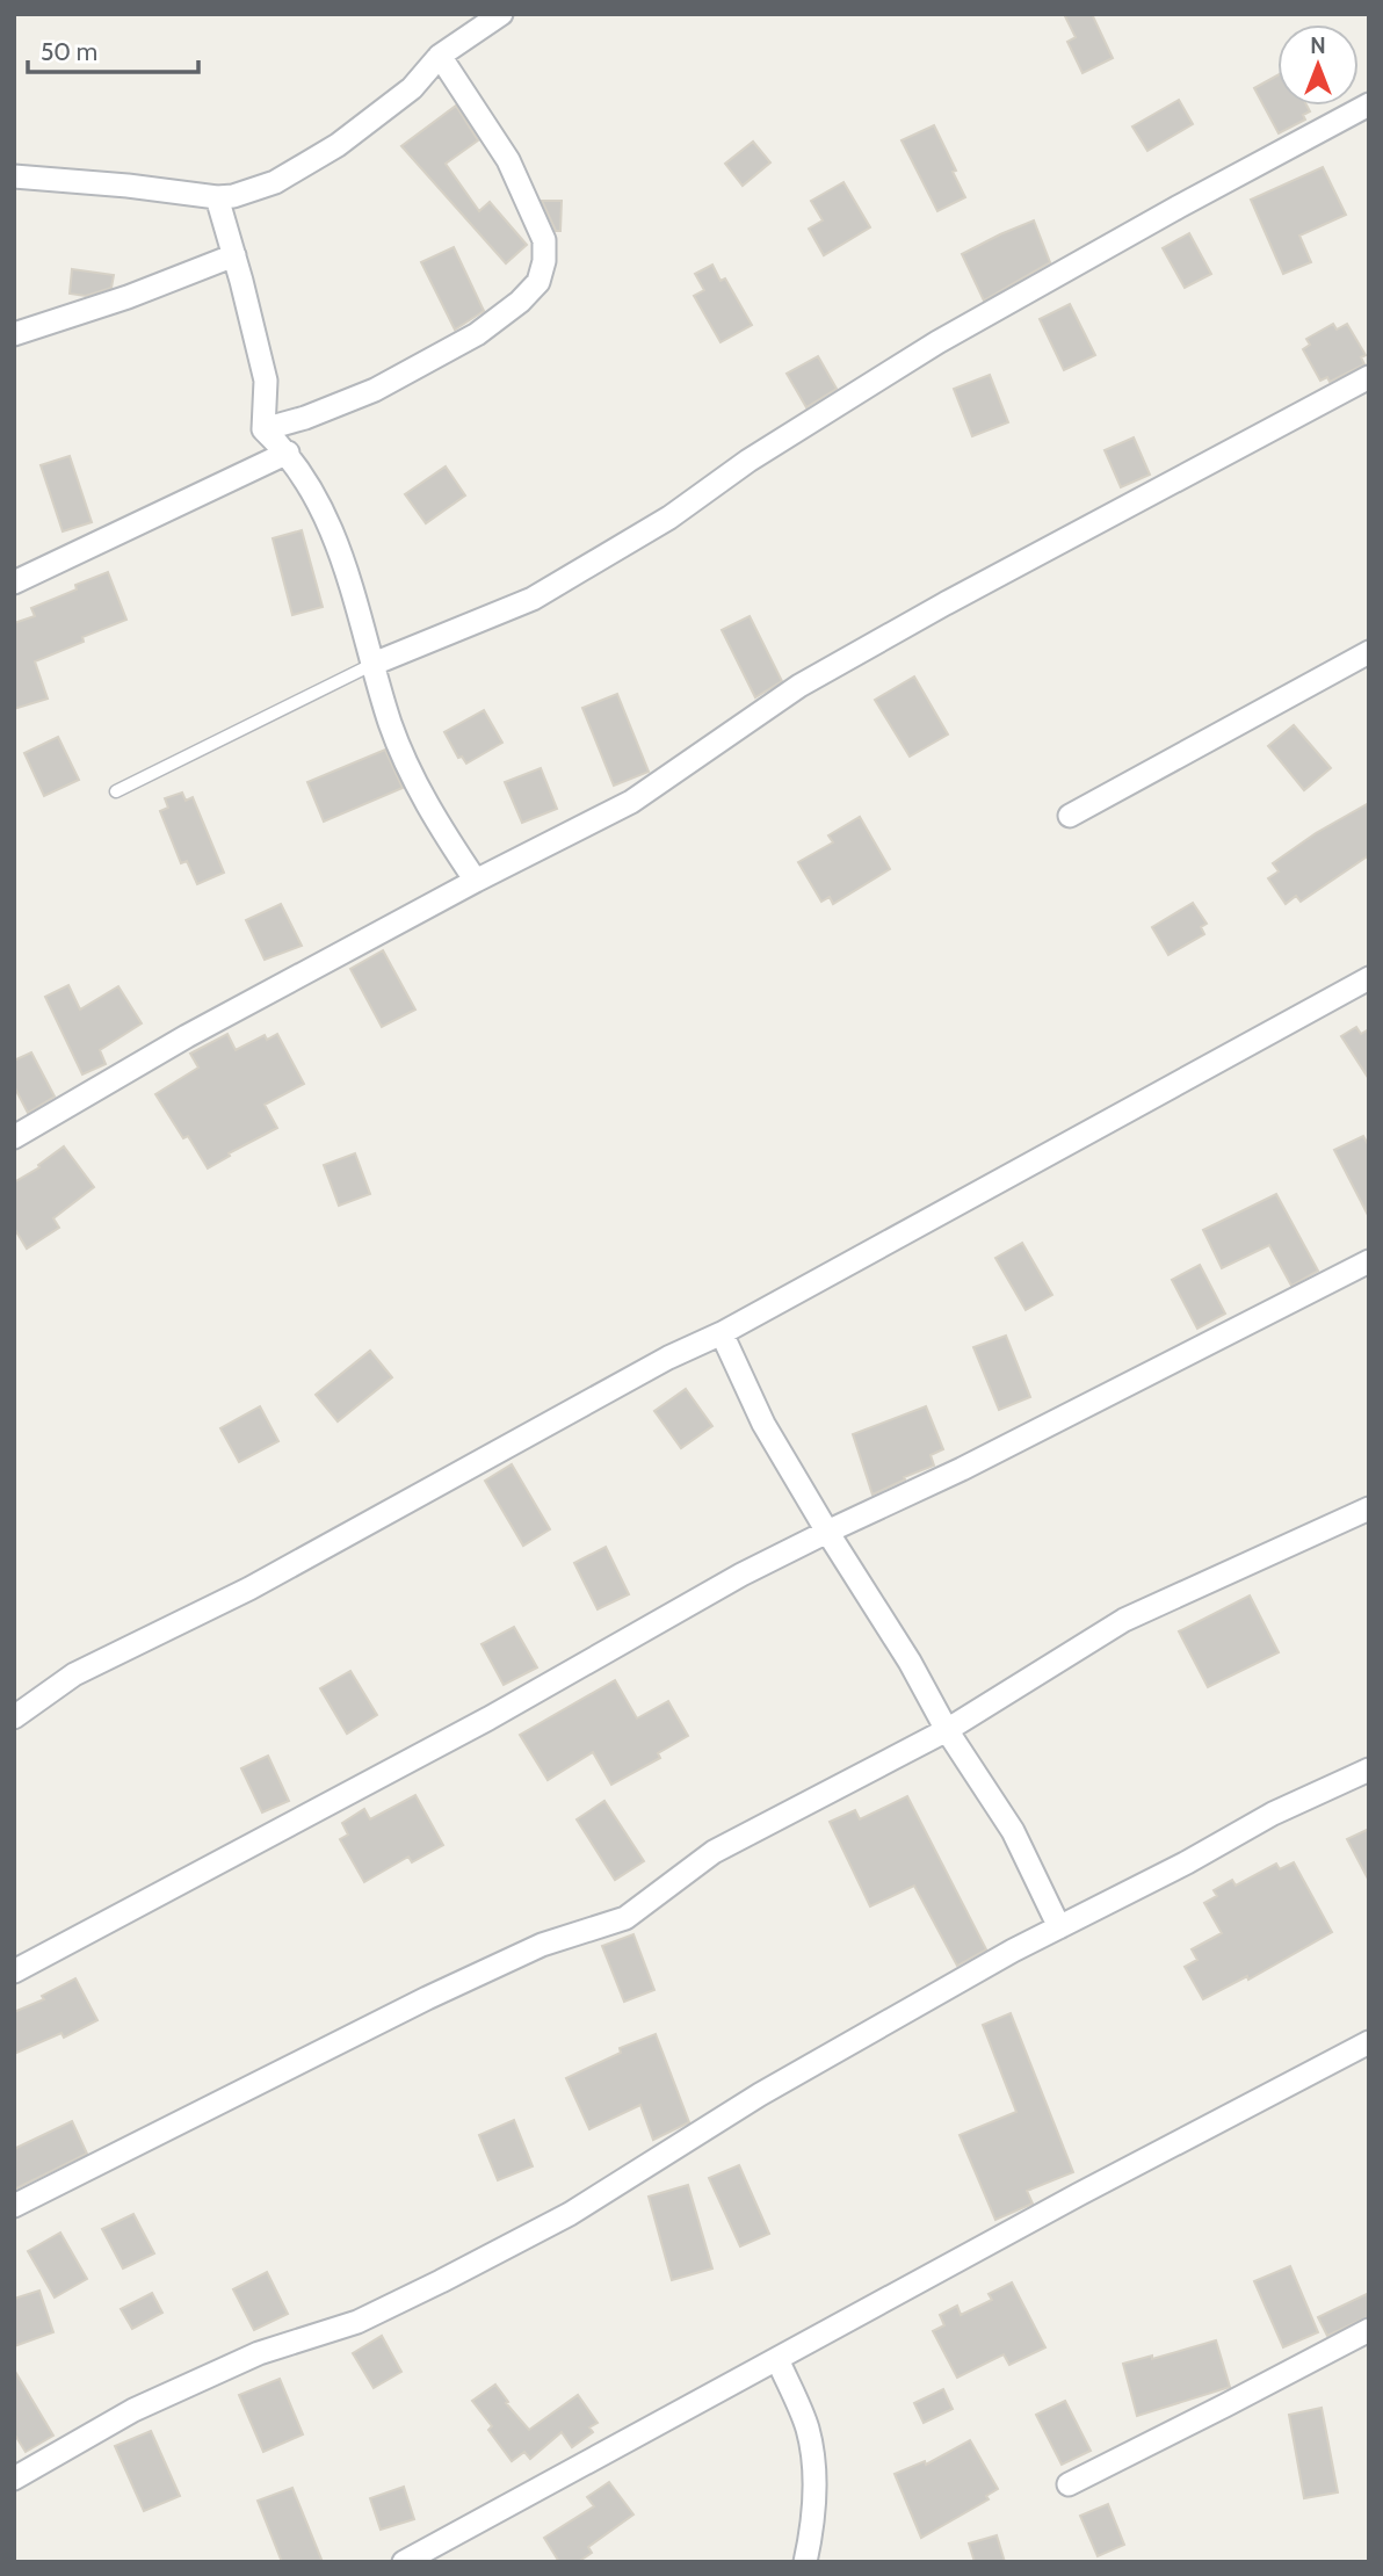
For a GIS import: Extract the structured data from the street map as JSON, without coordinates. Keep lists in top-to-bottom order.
{
  "scale_bar": "50 m",
  "north": "top"
}
